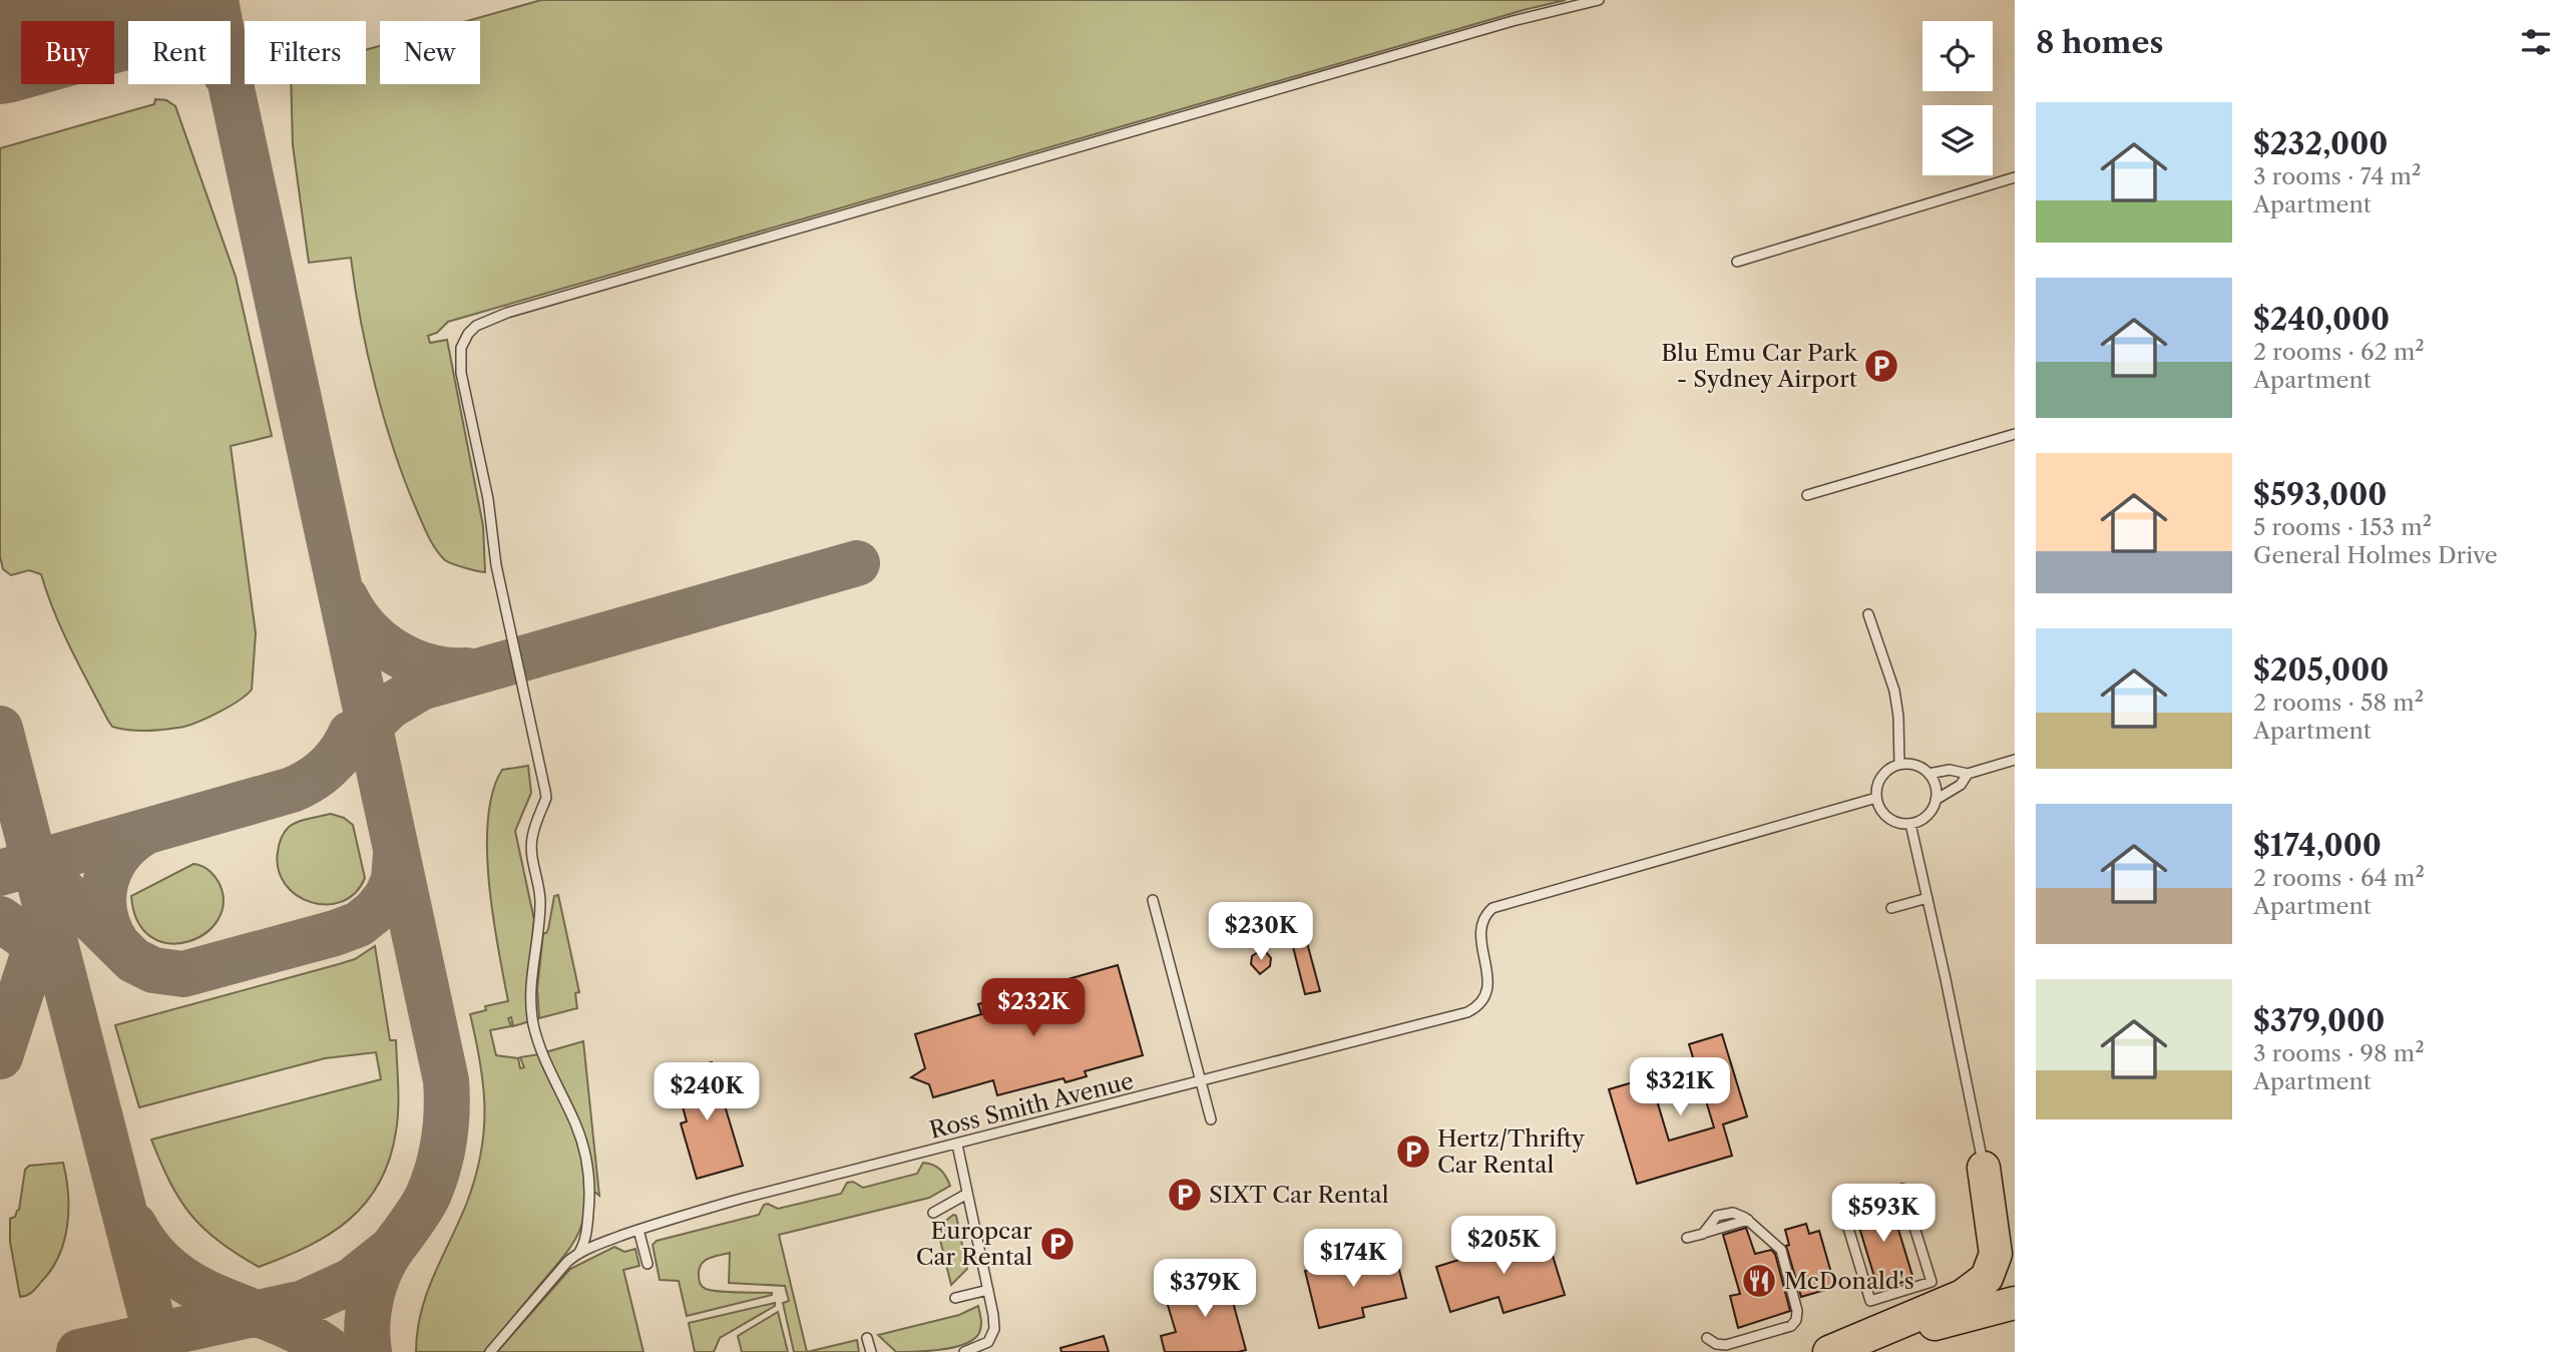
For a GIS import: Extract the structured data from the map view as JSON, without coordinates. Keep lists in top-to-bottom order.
{
  "streets": {
    "lane": ["Ross Smith Avenue"]
  },
  "places": {
    "parking": [
      "Blu Emu Car Park - Sydney Airport",
      "Hertz/Thrifty Car Rental",
      "SIXT Car Rental",
      "Europcar Car Rental"
    ],
    "restaurant": ["McDonald's"]
  },
  "page": {
    "heading": "8 homes",
    "chip": [
      "Buy",
      "Rent",
      "Filters",
      "New"
    ],
    "list": [
      {
        "name": "$232,000",
        "note": "3 rooms · 74 m² · Apartment"
      },
      {
        "name": "$240,000",
        "note": "2 rooms · 62 m² · Apartment"
      },
      {
        "name": "$593,000",
        "note": "5 rooms · 153 m² · General Holmes Drive"
      },
      {
        "name": "$205,000",
        "note": "2 rooms · 58 m² · Apartment"
      },
      {
        "name": "$174,000",
        "note": "2 rooms · 64 m² · Apartment"
      },
      {
        "name": "$379,000",
        "note": "3 rooms · 98 m² · Apartment"
      }
    ],
    "price": [
      "$230K",
      "$232K",
      "$321K",
      "$240K",
      "$593K",
      "$205K",
      "$174K",
      "$379K"
    ]
  }
}
